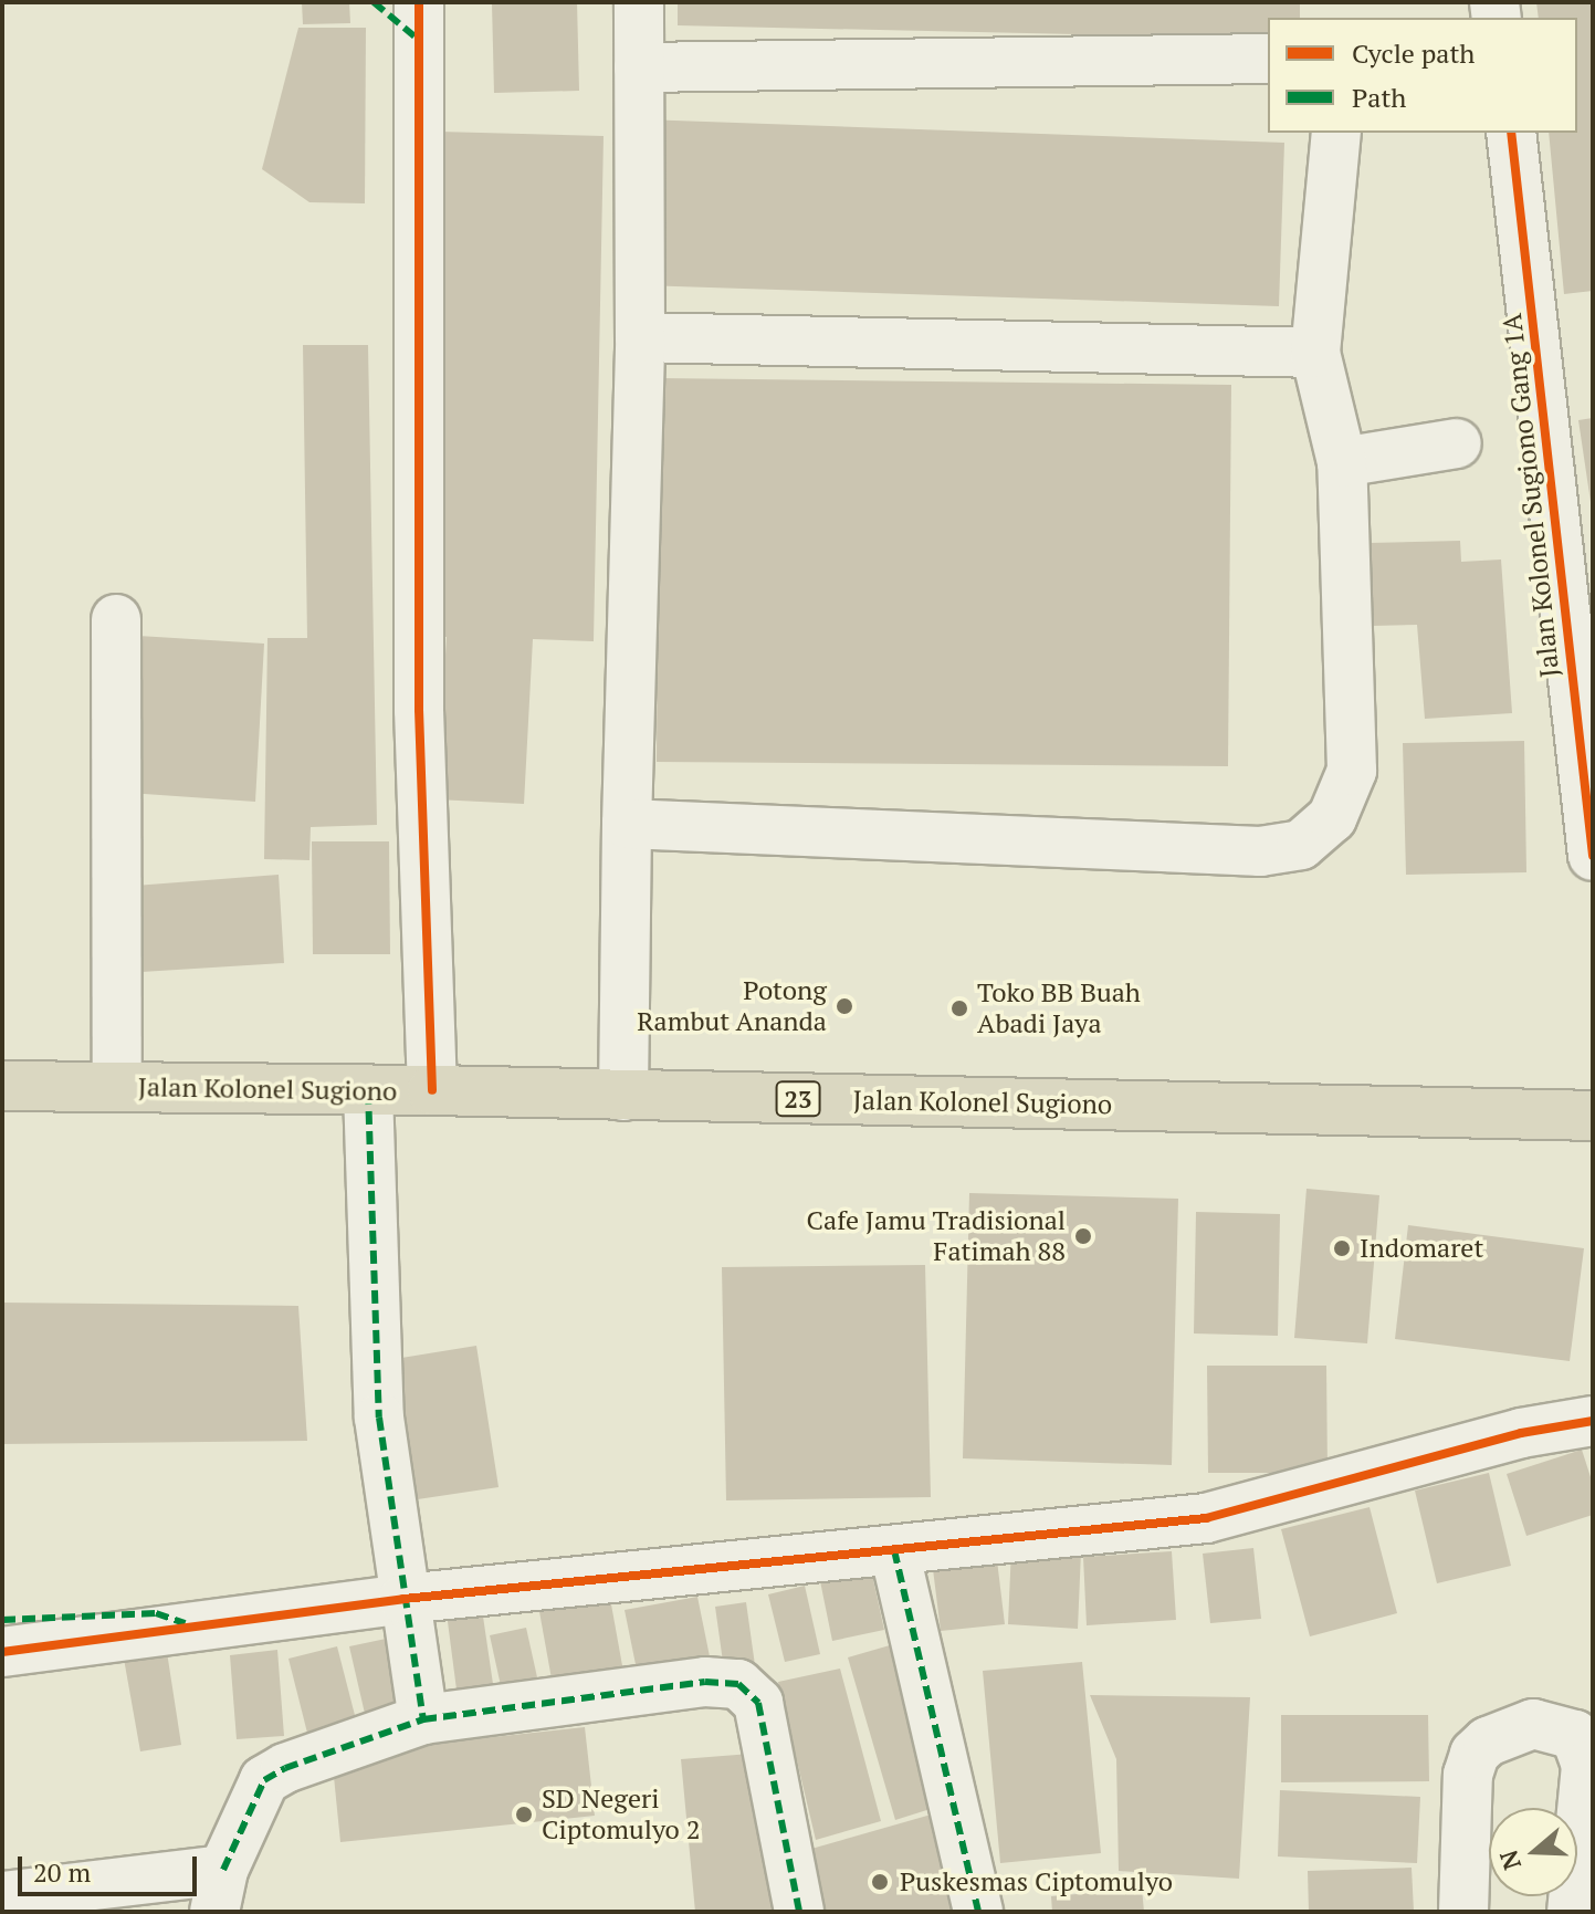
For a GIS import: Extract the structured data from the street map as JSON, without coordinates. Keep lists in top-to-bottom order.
{
  "streets": {
    "highway": ["Jalan Kolonel Sugiono", "23"],
    "street": ["Jalan Kolonel Sugiono Gang 1A"]
  },
  "places": [
    "Potong Rambut Ananda",
    "Toko BB Buah Abadi Jaya",
    "Cafe Jamu Tradisional Fatimah 88",
    "Indomaret",
    "SD Negeri Ciptomulyo 2",
    "Puskesmas Ciptomulyo"
  ],
  "legend": ["Cycle path", "Path"],
  "scale_bar": "20 m",
  "north": "left"
}
